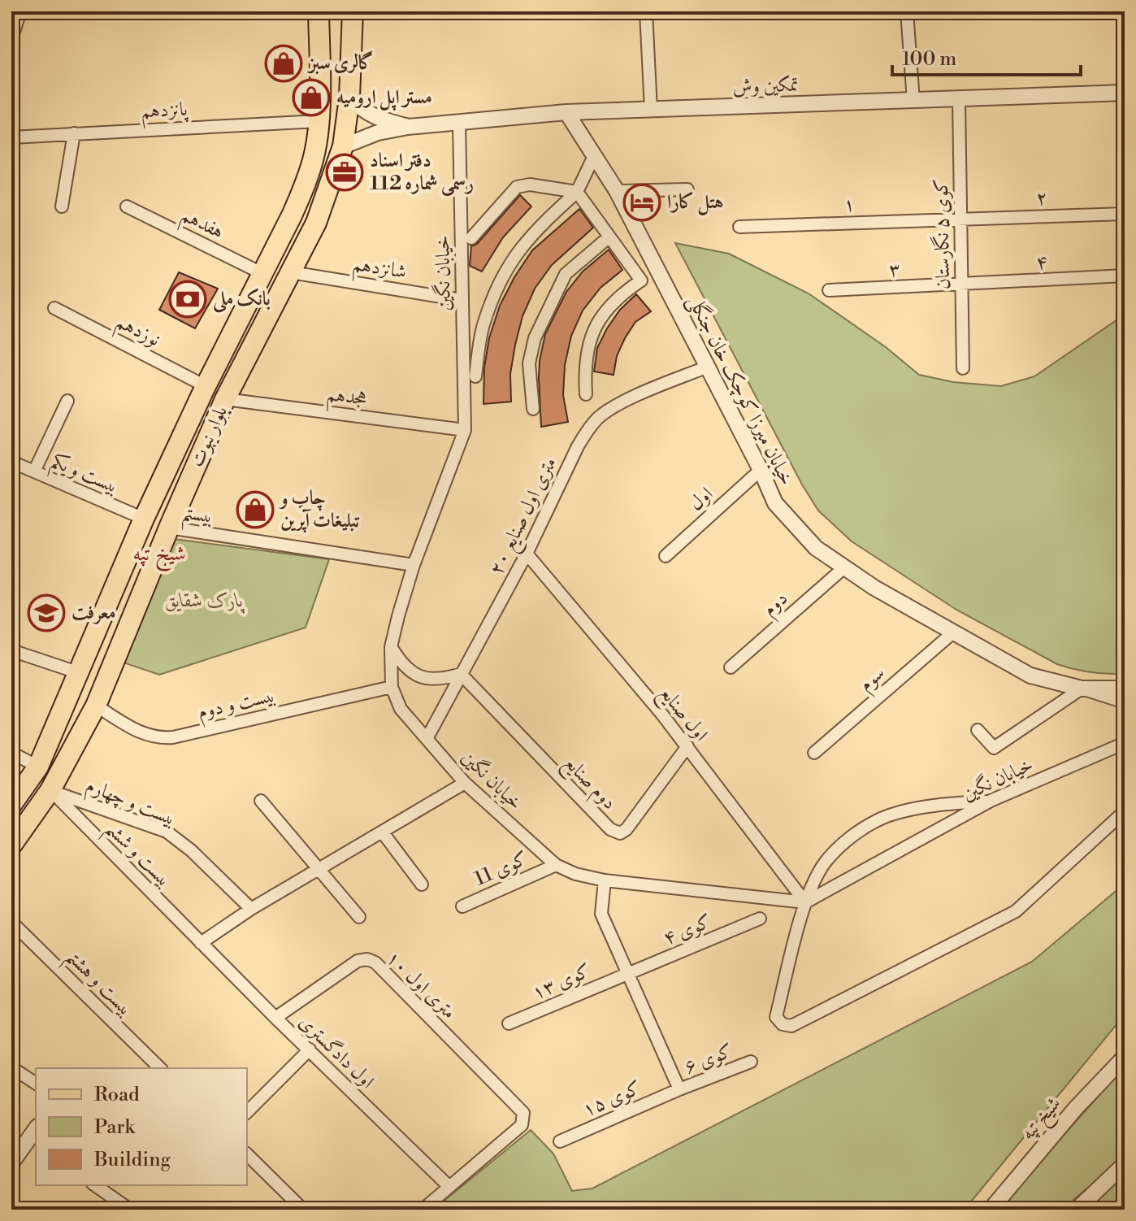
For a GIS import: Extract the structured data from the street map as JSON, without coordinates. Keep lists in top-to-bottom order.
{
  "streets": {
    "main road": ["بلوار نبوت"],
    "street": [
      "تمکین وش",
      "پانزدهم",
      "۲",
      "۱",
      "هفدهم",
      "کوی ۵ نگارستان",
      "۴",
      "شانزدهم",
      "۳",
      "خیابان نگین",
      "نوزدهم",
      "خیابان میرزا کوچک خان جنگلی",
      "هجدهم",
      "بیست و یکم",
      "اول",
      "بیستم",
      "۲۰ متری اول صنایع",
      "دوم",
      "سوم",
      "بیست و دوم",
      "اول صنایع",
      "دوم صنایع",
      "بیست و چهارم",
      "بیست و ششم",
      "کوی 11",
      "کوی ۴",
      "کوی ۱۳",
      "بیست و هشتم",
      "۱۰ متری اول",
      "اول دادگستری",
      "کوی ۶",
      "کوی ۱۵",
      "شیخ تپه"
    ]
  },
  "crossings": [
    ["تمکین وش", "کوی ۵ نگارستان"],
    ["تمکین وش", "خیابان نگین"],
    ["تمکین وش", "خیابان میرزا کوچک خان جنگلی"],
    ["پانزدهم", "بلوار نبوت"],
    ["۲", "۱"],
    ["۲", "کوی ۵ نگارستان"],
    ["۱", "کوی ۵ نگارستان"],
    ["هفدهم", "بلوار نبوت"],
    ["کوی ۵ نگارستان", "۴"],
    ["کوی ۵ نگارستان", "۳"],
    ["۴", "۳"],
    ["شانزدهم", "خیابان نگین"],
    ["شانزدهم", "بلوار نبوت"],
    ["خیابان نگین", "هجدهم"],
    ["خیابان نگین", "بیستم"],
    ["خیابان نگین", "۲۰ متری اول صنایع"],
    ["خیابان نگین", "بیست و دوم"],
    ["خیابان نگین", "اول صنایع"],
    ["خیابان نگین", "کوی 11"],
    ["نوزدهم", "بلوار نبوت"],
    ["خیابان میرزا کوچک خان جنگلی", "اول"],
    ["خیابان میرزا کوچک خان جنگلی", "۲۰ متری اول صنایع"],
    ["خیابان میرزا کوچک خان جنگلی", "دوم"],
    ["خیابان میرزا کوچک خان جنگلی", "سوم"],
    ["هجدهم", "بلوار نبوت"],
    ["بلوار نبوت", "بیست و یکم"],
    ["بلوار نبوت", "بیستم"],
    ["بلوار نبوت", "بیست و دوم"],
    ["بلوار نبوت", "بیست و چهارم"],
    ["بلوار نبوت", "بیست و ششم"],
    ["۲۰ متری اول صنایع", "اول صنایع"],
    ["۲۰ متری اول صنایع", "دوم صنایع"],
    ["اول صنایع", "دوم صنایع"],
    ["بیست و چهارم", "بیست و ششم"],
    ["بیست و ششم", "اول دادگستری"],
    ["کوی ۴", "کوی ۱۳"],
    ["۱۰ متری اول", "اول دادگستری"],
    ["کوی ۶", "کوی ۱۵"]
  ],
  "districts": ["شیخ تپه"],
  "parks": ["پارک شقایق"],
  "places": {
    "shop": ["گالری سبز", "مستر اپل ارومیه", "چاپ و تبلیغات آپرین"],
    "office": ["دفتر اسناد رسمی شماره 112"],
    "hotel": ["هتل کارا"],
    "bank": ["بانک ملی"],
    "school or university": ["معرفت"]
  },
  "legend": ["Road", "Park", "Building"],
  "scale_bar": "100 m"
}
